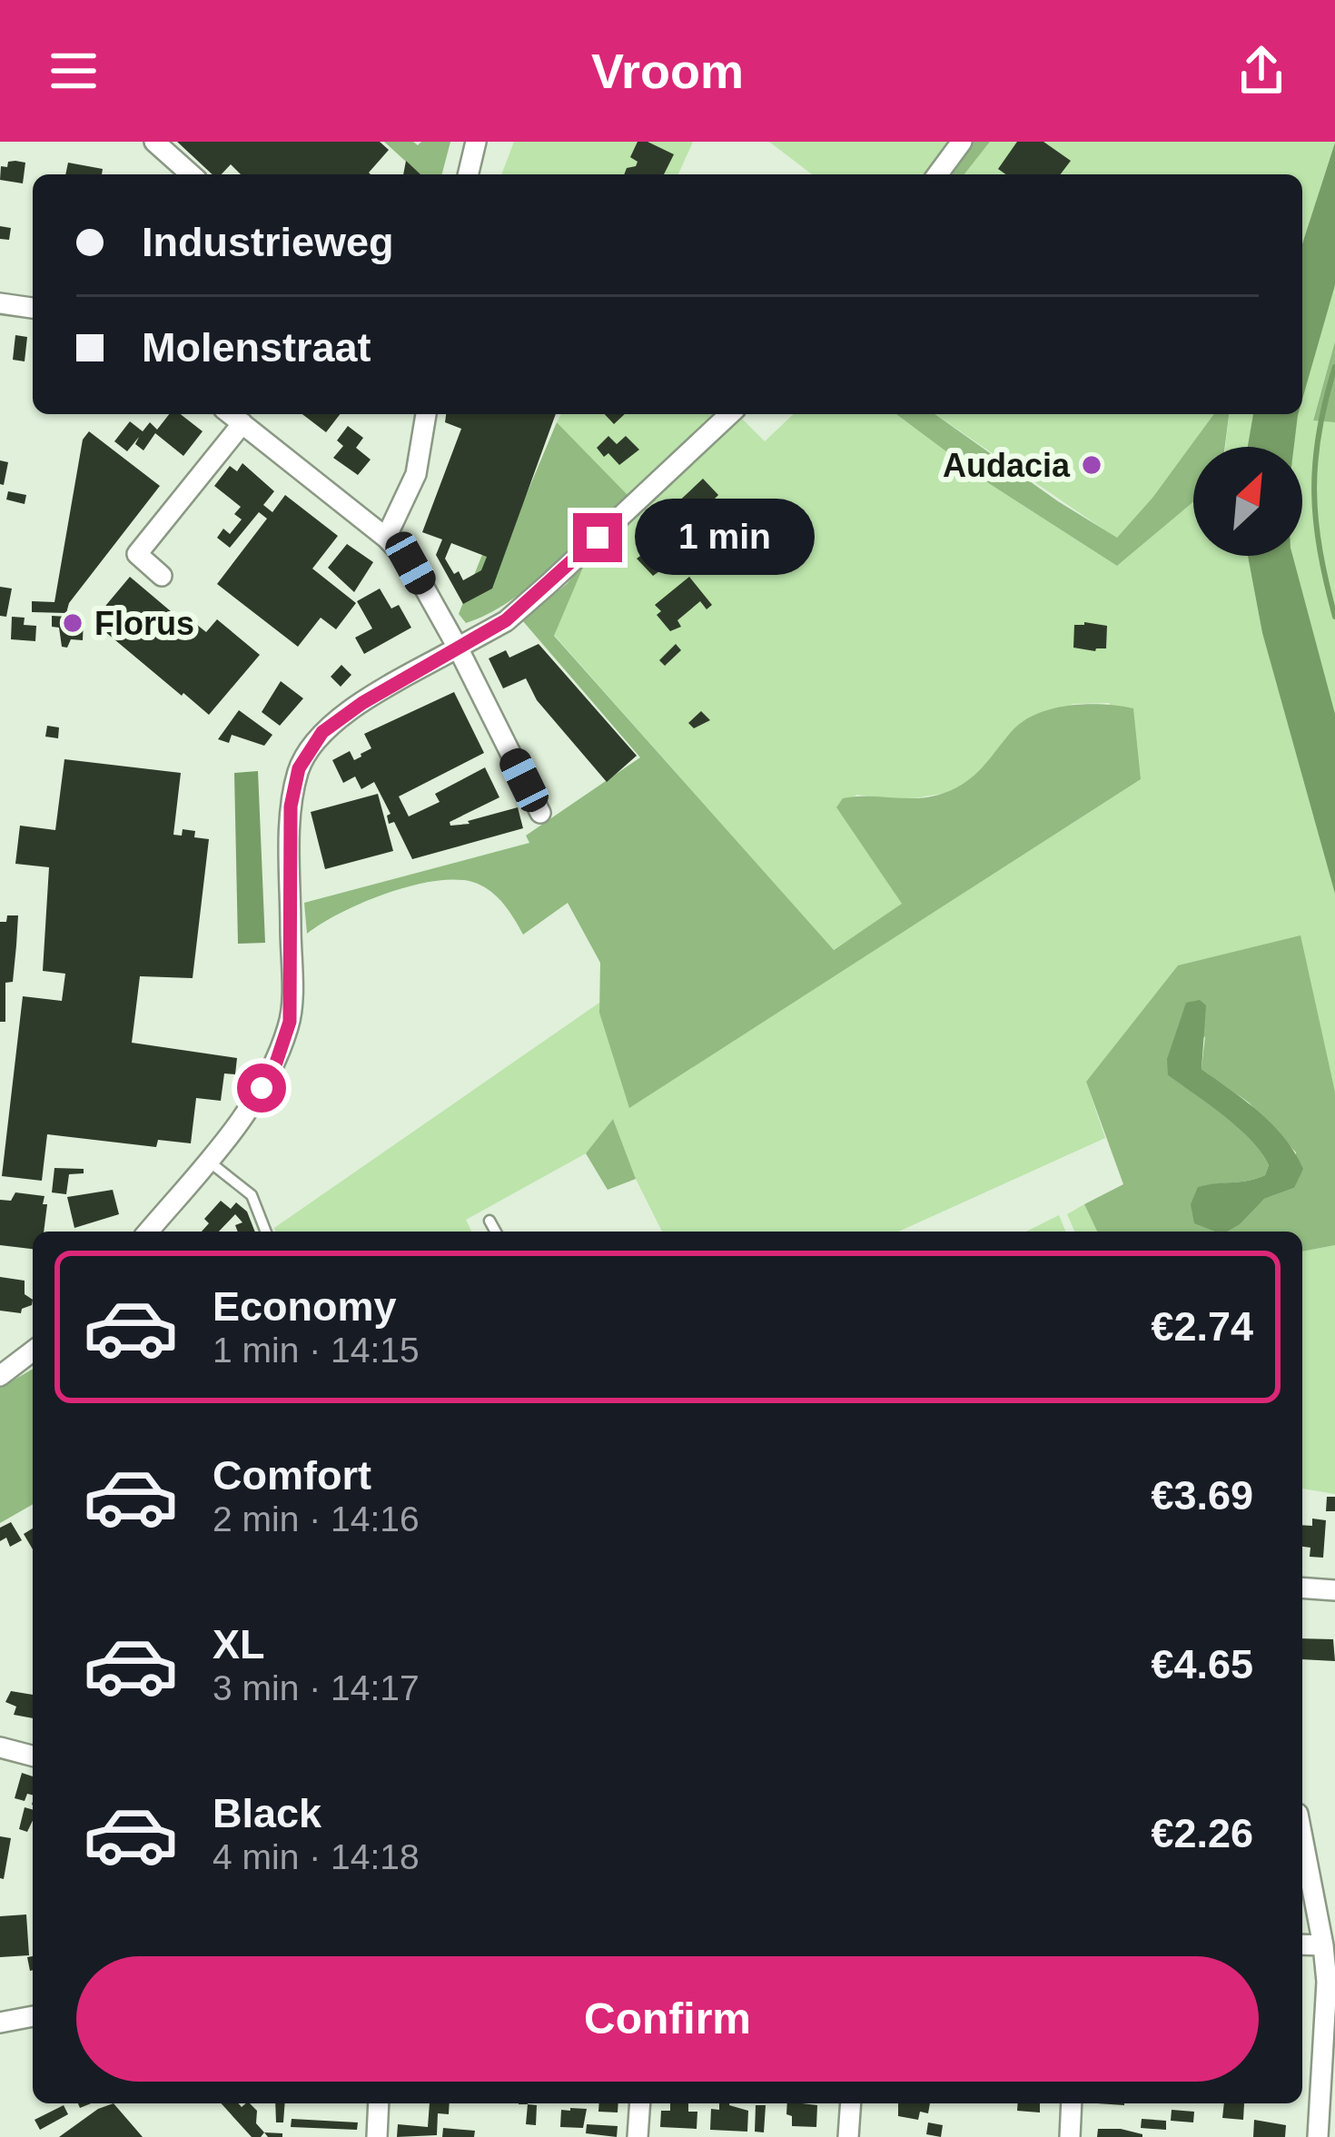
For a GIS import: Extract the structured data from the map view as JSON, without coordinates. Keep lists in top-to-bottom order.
{
  "places": ["Audacia", "Florus"],
  "north": "top right",
  "page": {
    "header": "Vroom",
    "banner": ["Industrieweg", "Molenstraat"],
    "bubble": "1 min",
    "list": [
      {
        "name": "Economy",
        "note": "1 min · 14:15",
        "value": "€2.74"
      },
      {
        "name": "Comfort",
        "note": "2 min · 14:16",
        "value": "€3.69"
      },
      {
        "name": "XL",
        "note": "3 min · 14:17",
        "value": "€4.65"
      },
      {
        "name": "Black",
        "note": "4 min · 14:18",
        "value": "€2.26"
      }
    ],
    "buttons": "Confirm"
  }
}
